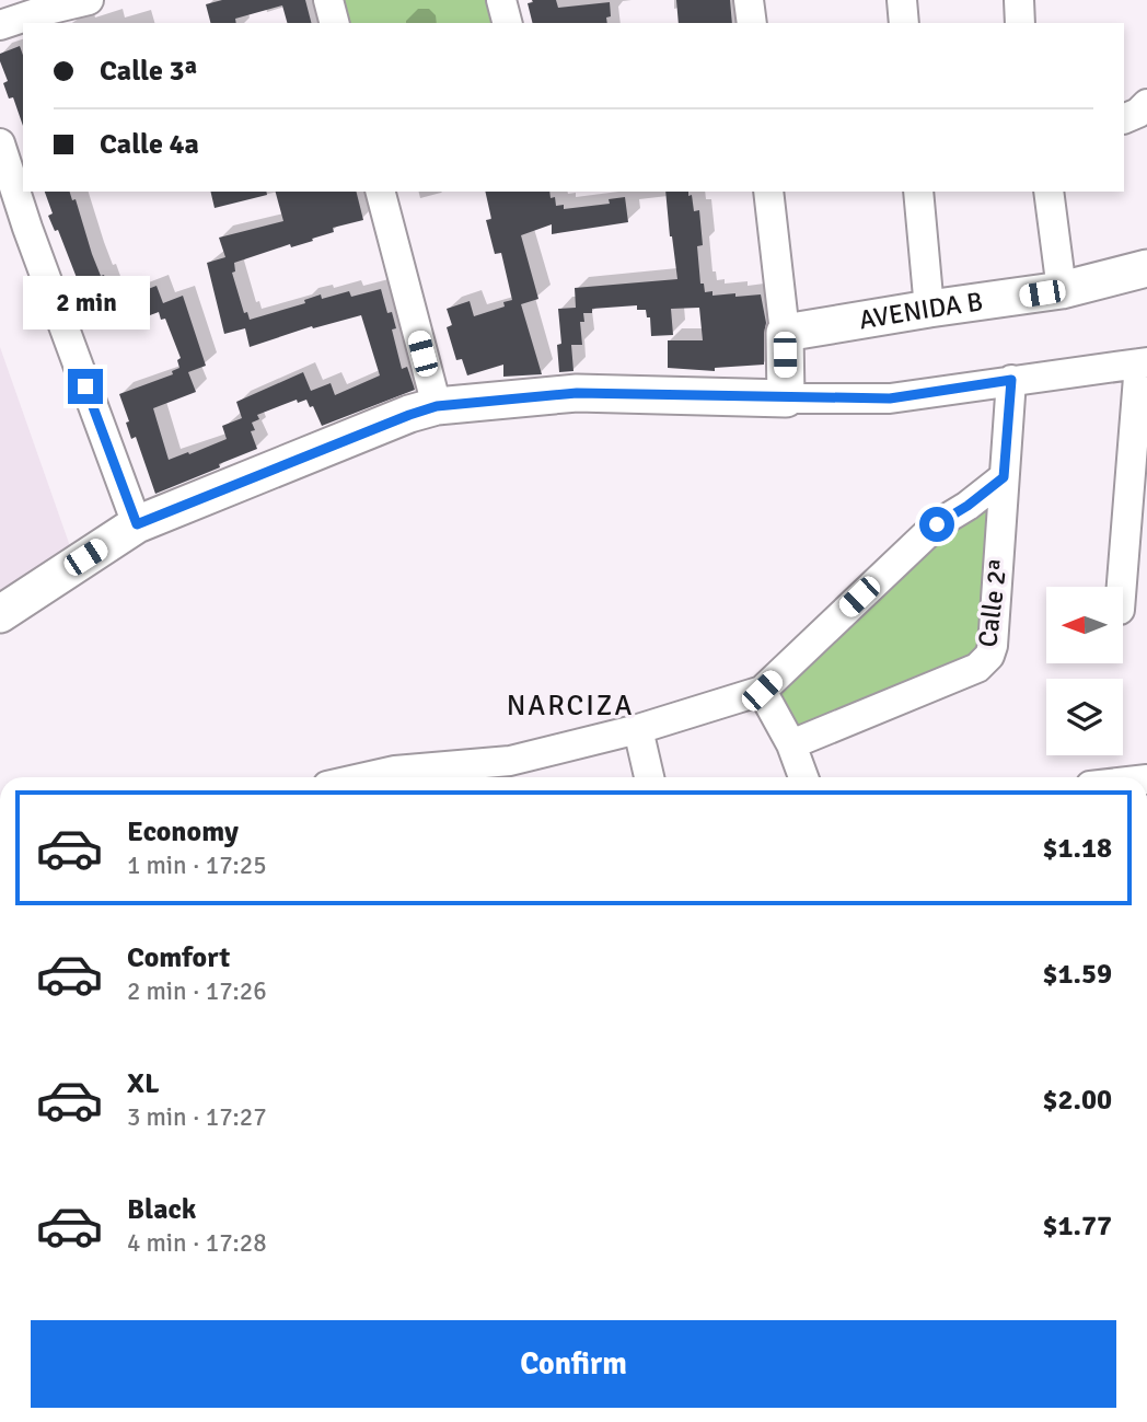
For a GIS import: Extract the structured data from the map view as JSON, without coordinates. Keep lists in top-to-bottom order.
{
  "streets": {
    "main road": ["AVENIDA B"],
    "street": ["Calle 2ª"]
  },
  "districts": ["NARCIZA"],
  "north": "left",
  "page": {
    "banner": ["Calle 3ª", "Calle 4a"],
    "bubble": "2 min",
    "list": [
      {
        "name": "Economy",
        "note": "1 min · 17:25",
        "value": "$1.18"
      },
      {
        "name": "Comfort",
        "note": "2 min · 17:26",
        "value": "$1.59"
      },
      {
        "name": "XL",
        "note": "3 min · 17:27",
        "value": "$2.00"
      },
      {
        "name": "Black",
        "note": "4 min · 17:28",
        "value": "$1.77"
      }
    ],
    "buttons": "Confirm"
  }
}
